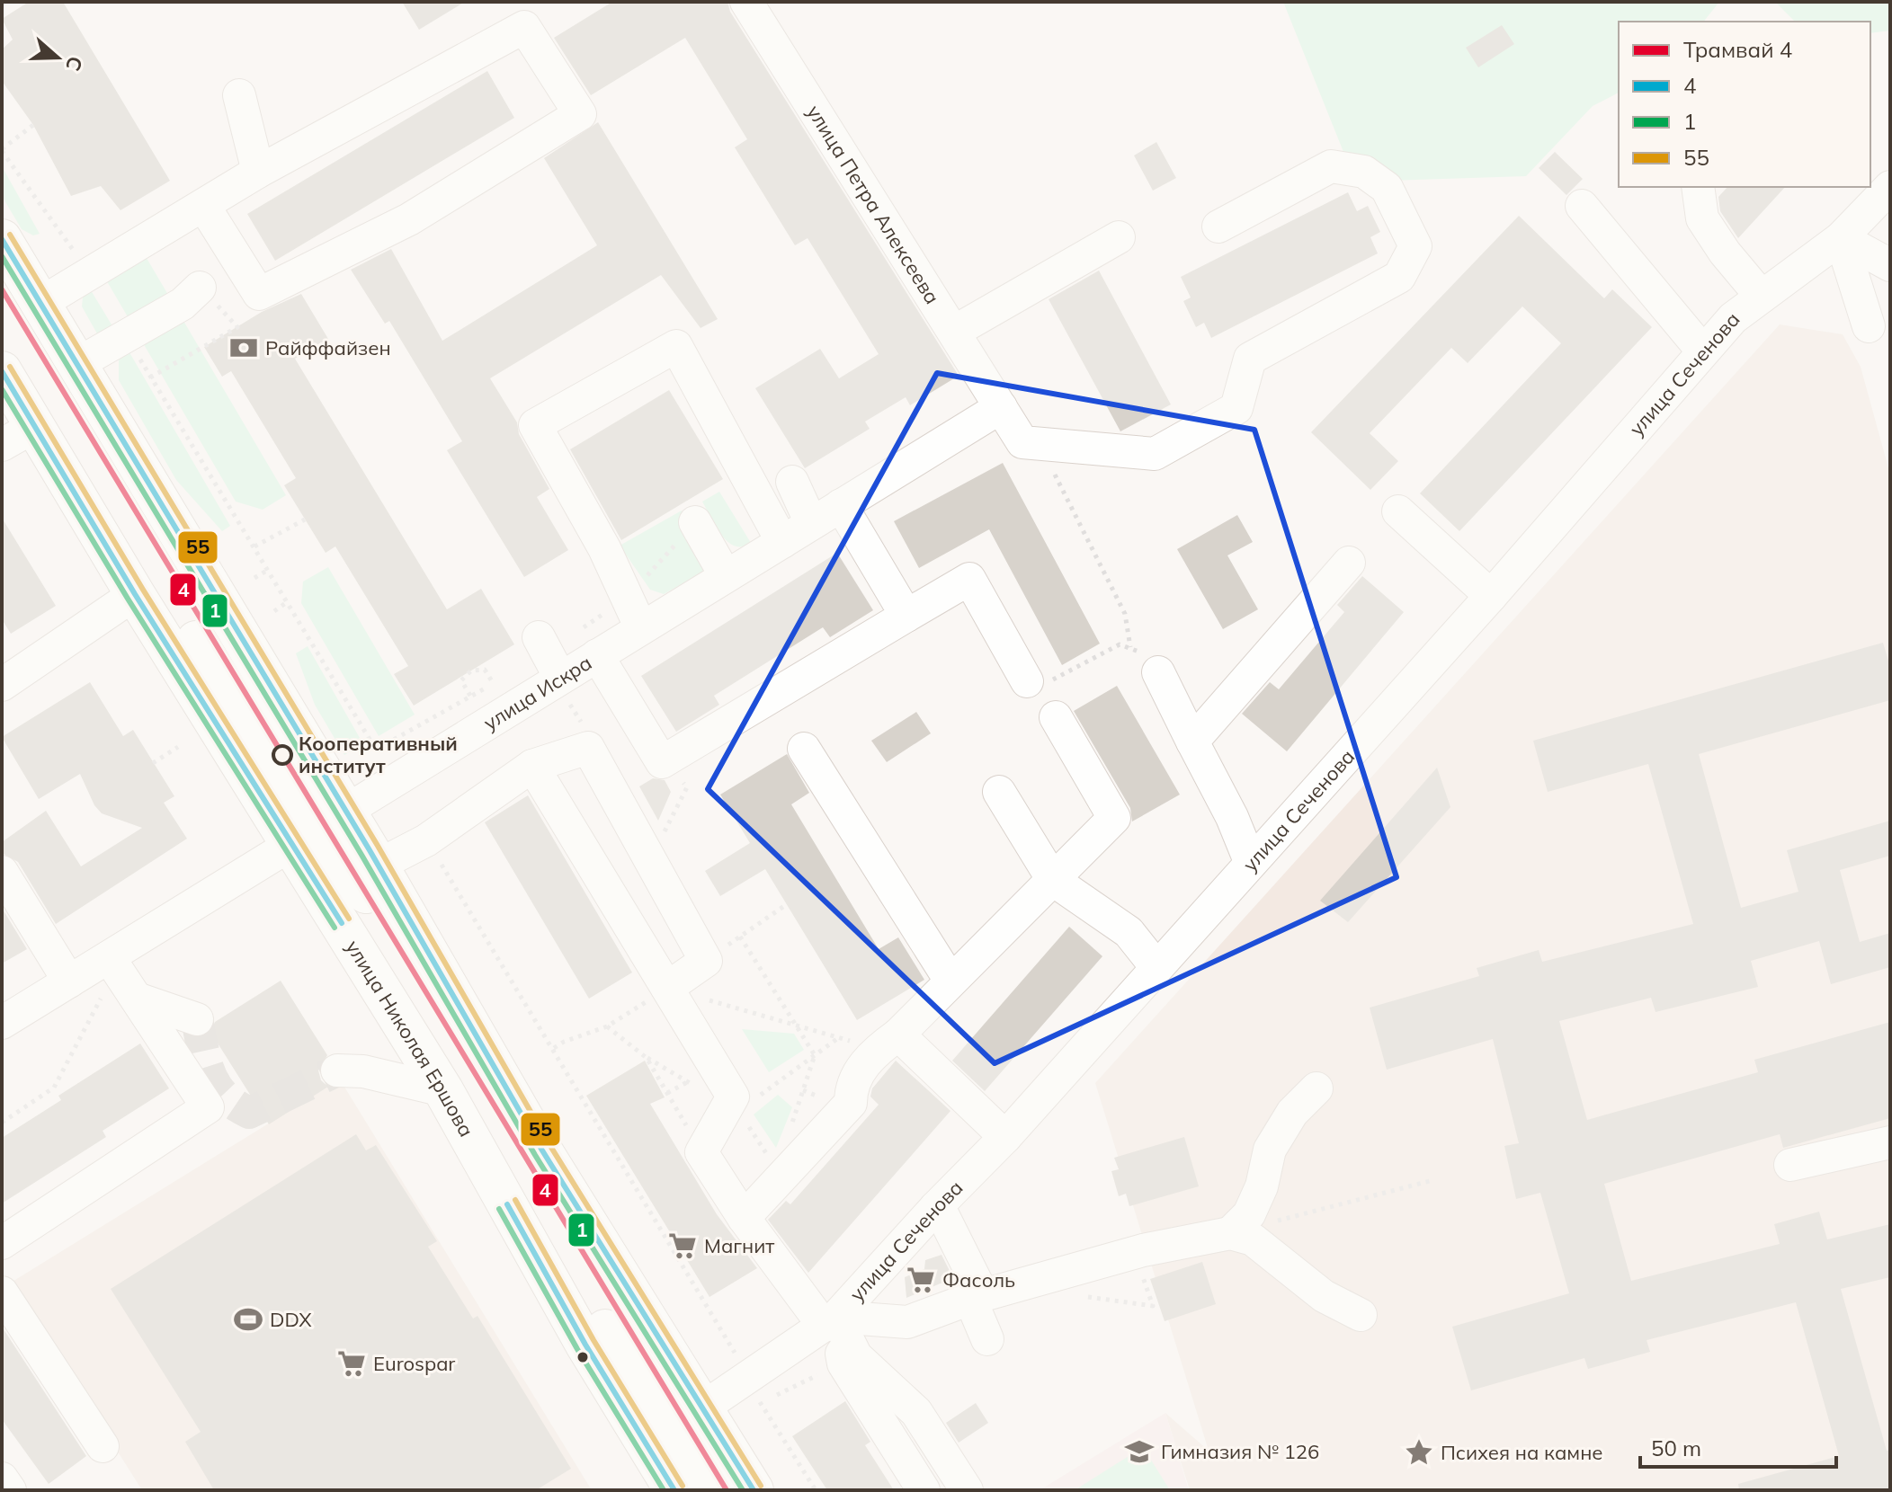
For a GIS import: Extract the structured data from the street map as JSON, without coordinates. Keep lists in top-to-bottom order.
{
  "streets": {
    "main road": ["улица Николая Ершова"],
    "street": ["улица Петра Алексеева", "улица Сеченова", "улица Искра"]
  },
  "crossings": [
    ["улица Петра Алексеева", "улица Искра"],
    ["улица Сеченова", "улица Николая Ершова"],
    ["улица Искра", "улица Николая Ершова"]
  ],
  "places": {
    "bank": ["Райффайзен"],
    "other": ["Кооперативный институт"],
    "supermarket": ["Магнит", "Фасоль", "Eurospar"],
    "sports": ["DDX"],
    "school or university": ["Гимназия № 126"],
    "place": ["Психея на камне"]
  },
  "lines": [
    "transit line 55",
    "transit line 4",
    "transit line 1",
    "tram line 4"
  ],
  "legend": [
    "Трамвай 4",
    "4",
    "1",
    "55"
  ],
  "scale_bar": "50 m",
  "north": "right"
}
